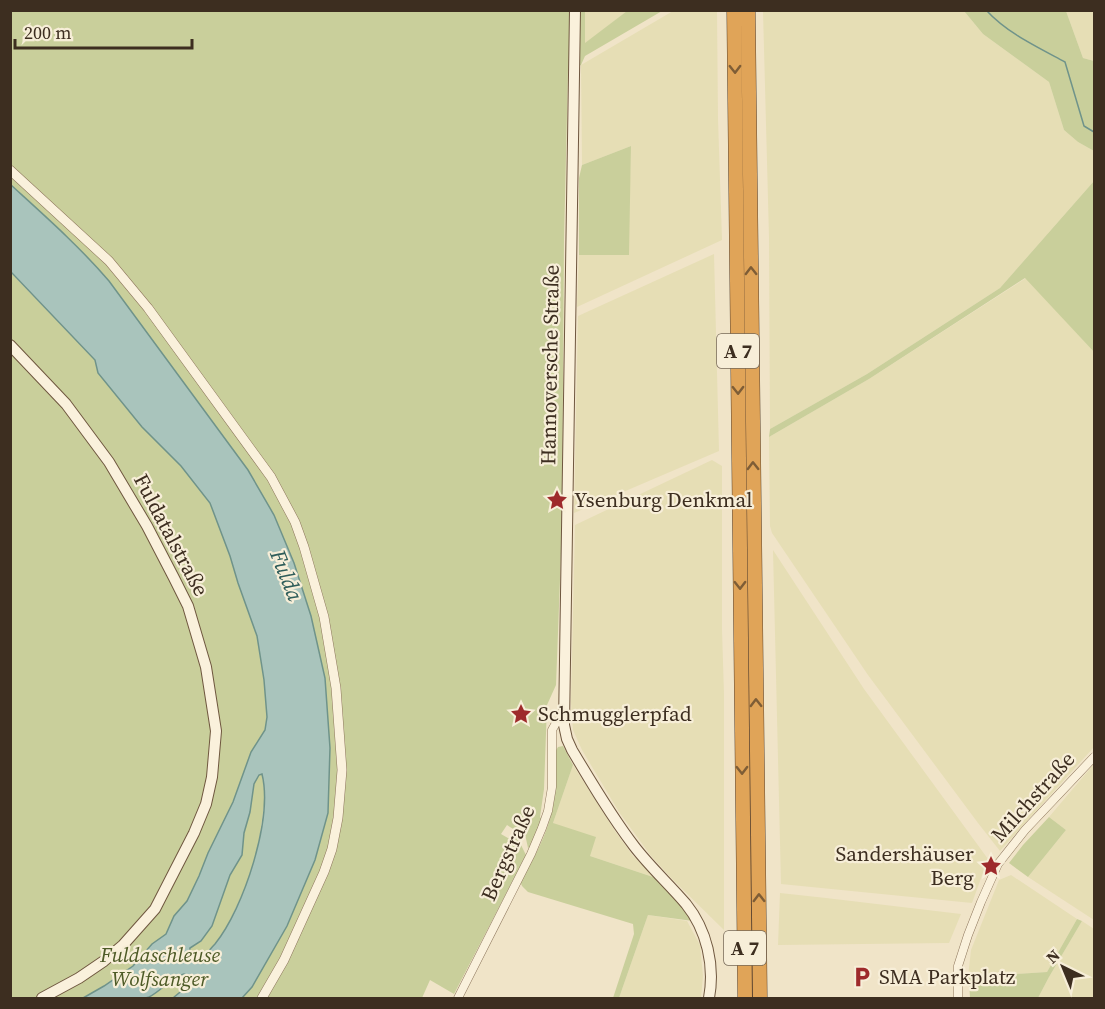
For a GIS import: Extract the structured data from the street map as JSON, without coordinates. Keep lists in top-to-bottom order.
{
  "streets": {
    "highway": ["A 7"],
    "main road": ["Hannoversche Straße", "Fuldatalstraße"],
    "street": ["Milchstraße", "Bergstraße"]
  },
  "crossings": [
    ["Hannoversche Straße", "Bergstraße"]
  ],
  "water": ["Fulda"],
  "parks": ["Fuldaschleuse Wolfsanger"],
  "places": {
    "place": ["Ysenburg Denkmal", "Schmugglerpfad", "Sandershäuser Berg"],
    "parking": ["SMA Parkplatz"]
  },
  "scale_bar": "200 m",
  "north": "top left"
}
